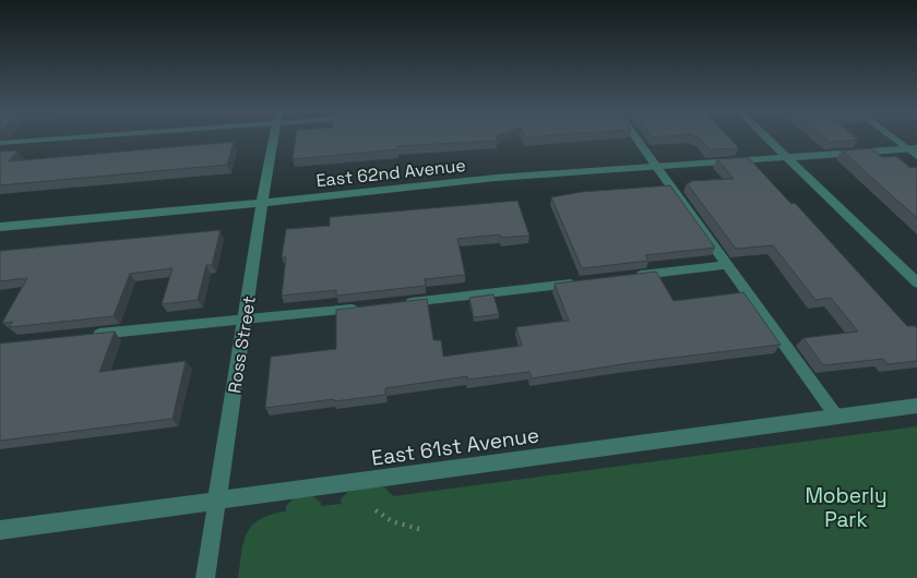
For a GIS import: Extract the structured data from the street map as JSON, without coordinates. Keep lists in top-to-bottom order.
{
  "streets": {
    "street": ["East 62nd Avenue", "Ross Street", "East 61st Avenue"]
  },
  "crossings": [
    ["East 62nd Avenue", "Ross Street"],
    ["Ross Street", "East 61st Avenue"]
  ],
  "parks": ["Moberly Park"]
}
